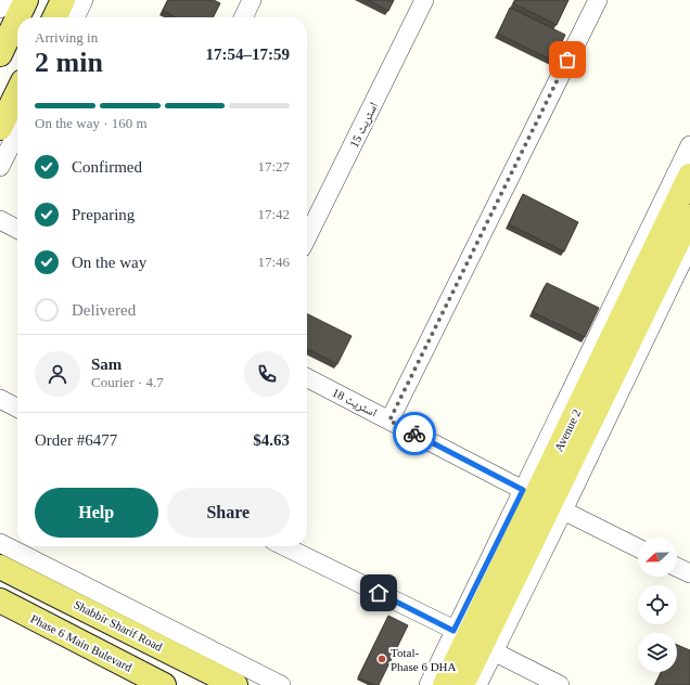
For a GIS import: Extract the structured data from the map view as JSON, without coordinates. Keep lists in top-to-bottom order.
{
  "streets": {
    "main road": ["Avenue 2", "Shabbir Sharif Road", "Phase 6 Main Bulevard"],
    "street": ["اسٹریٹ 15", "اسٹریٹ 18"]
  },
  "places": ["Total- Phase 6 DHA"],
  "north": "left",
  "page": {
    "heading": ["2 min", "Arriving in", "17:54–17:59"],
    "panel": [
      "Sam",
      "Courier · 4.7",
      "Order #6477",
      "$4.63"
    ],
    "bar": "On the way · 160 m",
    "list": [
      ["Confirmed", "17:27"],
      ["Preparing", "17:42"],
      ["On the way", "17:46"],
      "Delivered"
    ],
    "buttons": ["Help", "Share"]
  }
}
